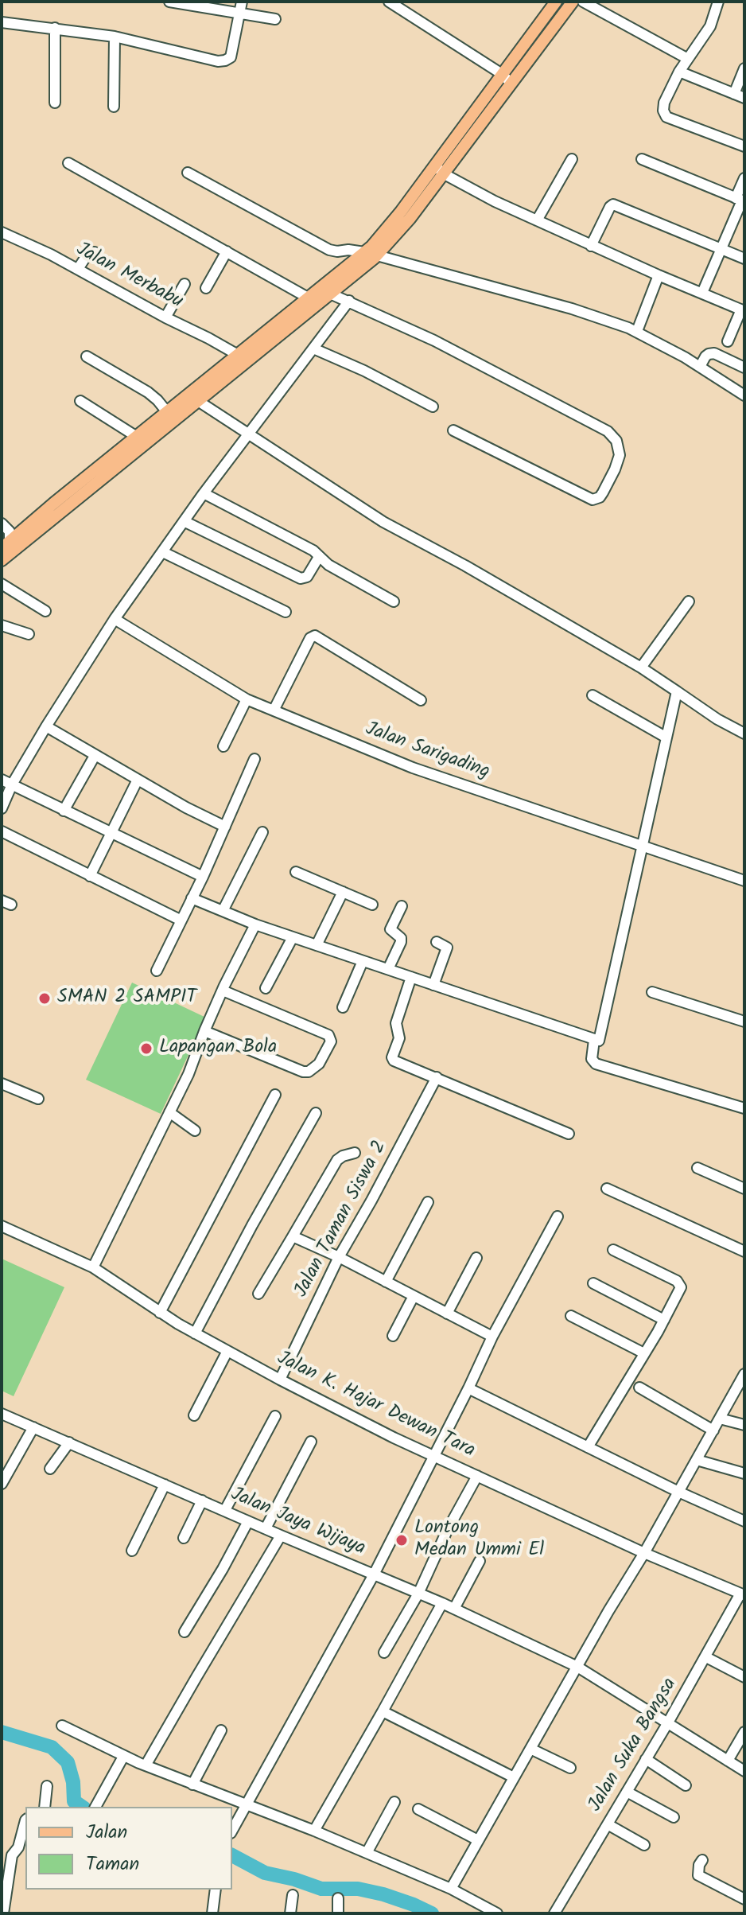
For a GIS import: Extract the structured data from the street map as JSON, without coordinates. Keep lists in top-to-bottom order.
{
  "streets": {
    "street": [
      "Jalan Merbabu",
      "Jalan Sarigading",
      "Jalan Taman Siswa 2",
      "Jalan K. Hajar Dewan Tara",
      "Jalan Jaya Wijaya",
      "Jalan Suka Bangsa"
    ]
  },
  "crossings": [
    ["Jalan Taman Siswa 2", "Jalan K. Hajar Dewan Tara"],
    ["Jalan K. Hajar Dewan Tara", "Jalan Suka Bangsa"],
    ["Jalan Jaya Wijaya", "Jalan Suka Bangsa"]
  ],
  "places": ["SMAN 2 SAMPIT", "Lapangan Bola", "Lontong Medan Ummi El"],
  "legend": ["Jalan", "Taman"]
}
